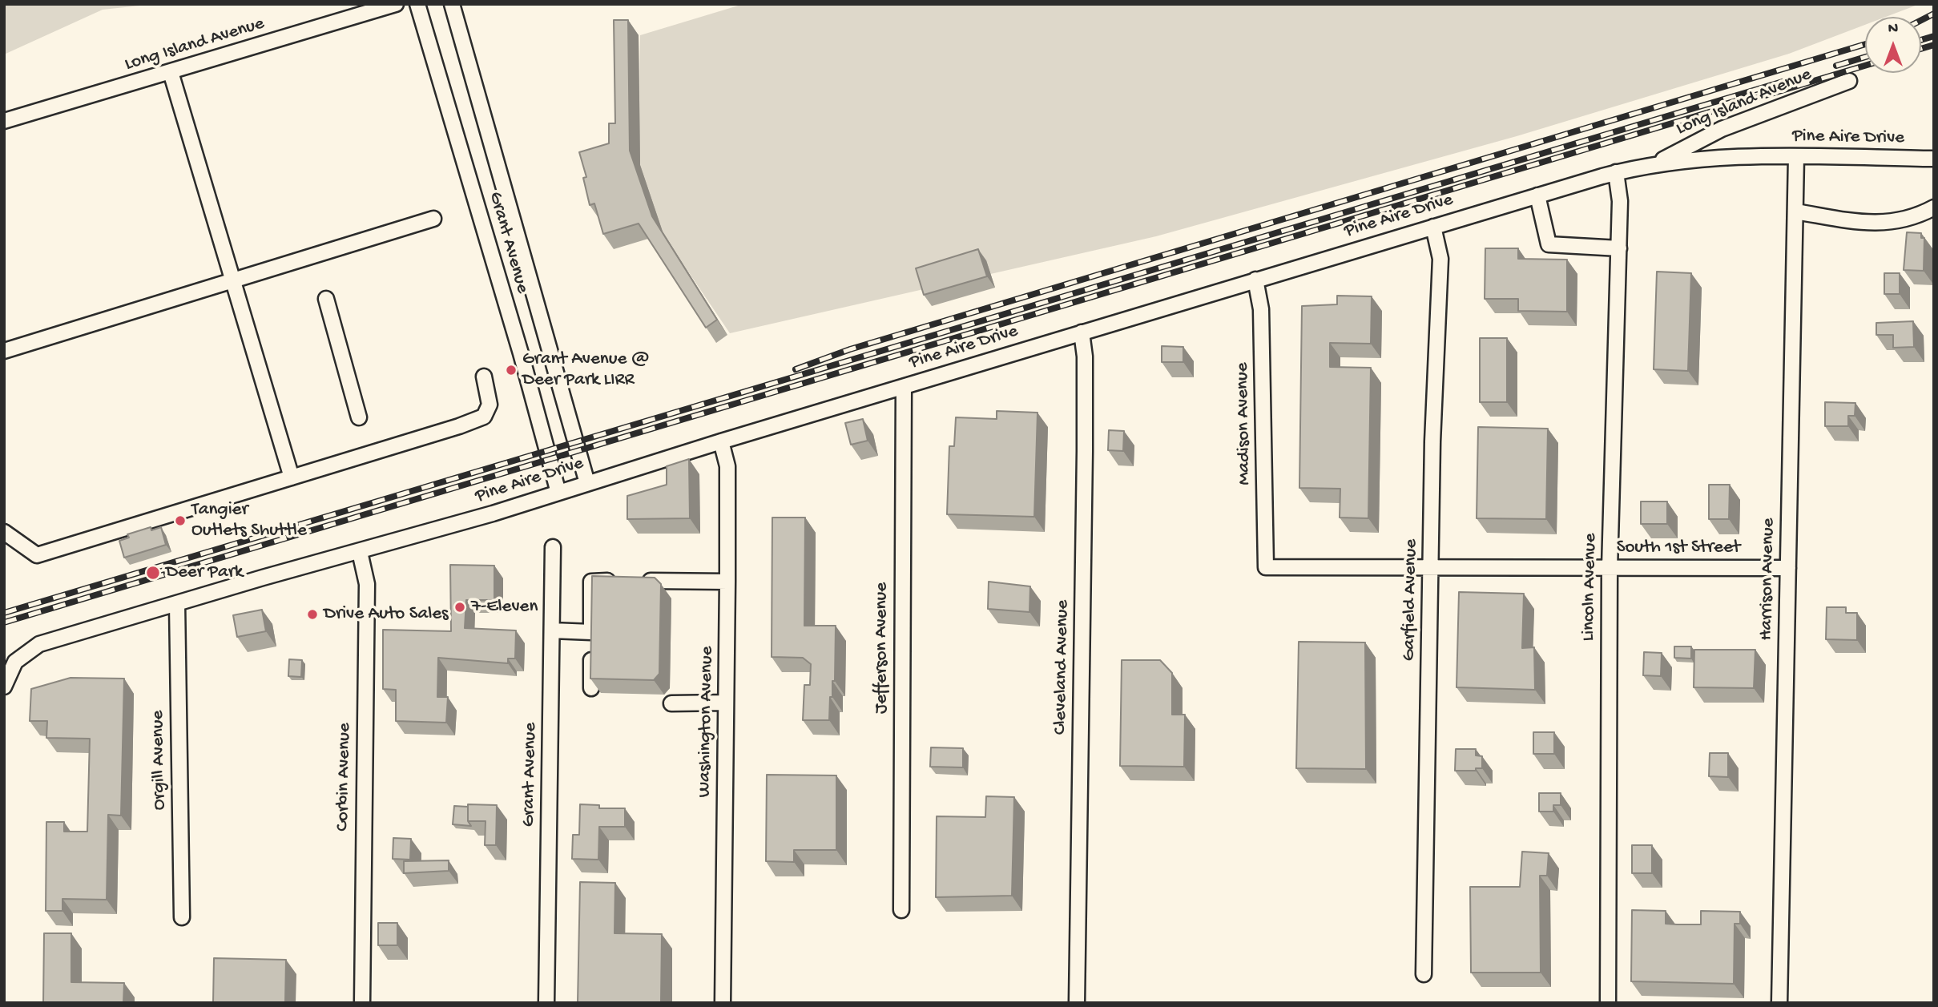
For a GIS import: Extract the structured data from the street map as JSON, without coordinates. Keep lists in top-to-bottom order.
{
  "streets": {
    "street": [
      "Long Island Avenue",
      "Pine Aire Drive",
      "Grant Avenue",
      "Madison Avenue",
      "South 1st Street",
      "Harrison Avenue",
      "Lincoln Avenue",
      "Garfield Avenue",
      "Jefferson Avenue",
      "Cleveland Avenue",
      "Washington Avenue",
      "Orgill Avenue",
      "Corbin Avenue"
    ]
  },
  "crossings": [
    ["Long Island Avenue", "Pine Aire Drive"],
    ["Pine Aire Drive", "Grant Avenue"],
    ["Pine Aire Drive", "Madison Avenue"],
    ["Pine Aire Drive", "Harrison Avenue"],
    ["Pine Aire Drive", "Lincoln Avenue"],
    ["Pine Aire Drive", "Garfield Avenue"],
    ["Pine Aire Drive", "Jefferson Avenue"],
    ["Pine Aire Drive", "Cleveland Avenue"],
    ["Pine Aire Drive", "Washington Avenue"],
    ["Pine Aire Drive", "Orgill Avenue"],
    ["Pine Aire Drive", "Corbin Avenue"],
    ["Madison Avenue", "South 1st Street"],
    ["South 1st Street", "Harrison Avenue"],
    ["South 1st Street", "Lincoln Avenue"],
    ["South 1st Street", "Garfield Avenue"]
  ],
  "places": [
    "Grant Avenue @ Deer Park LIRR",
    "Tangier Outlets Shuttle",
    "Deer Park",
    "7-Eleven",
    "Drive Auto Sales"
  ],
  "north": "top"
}
